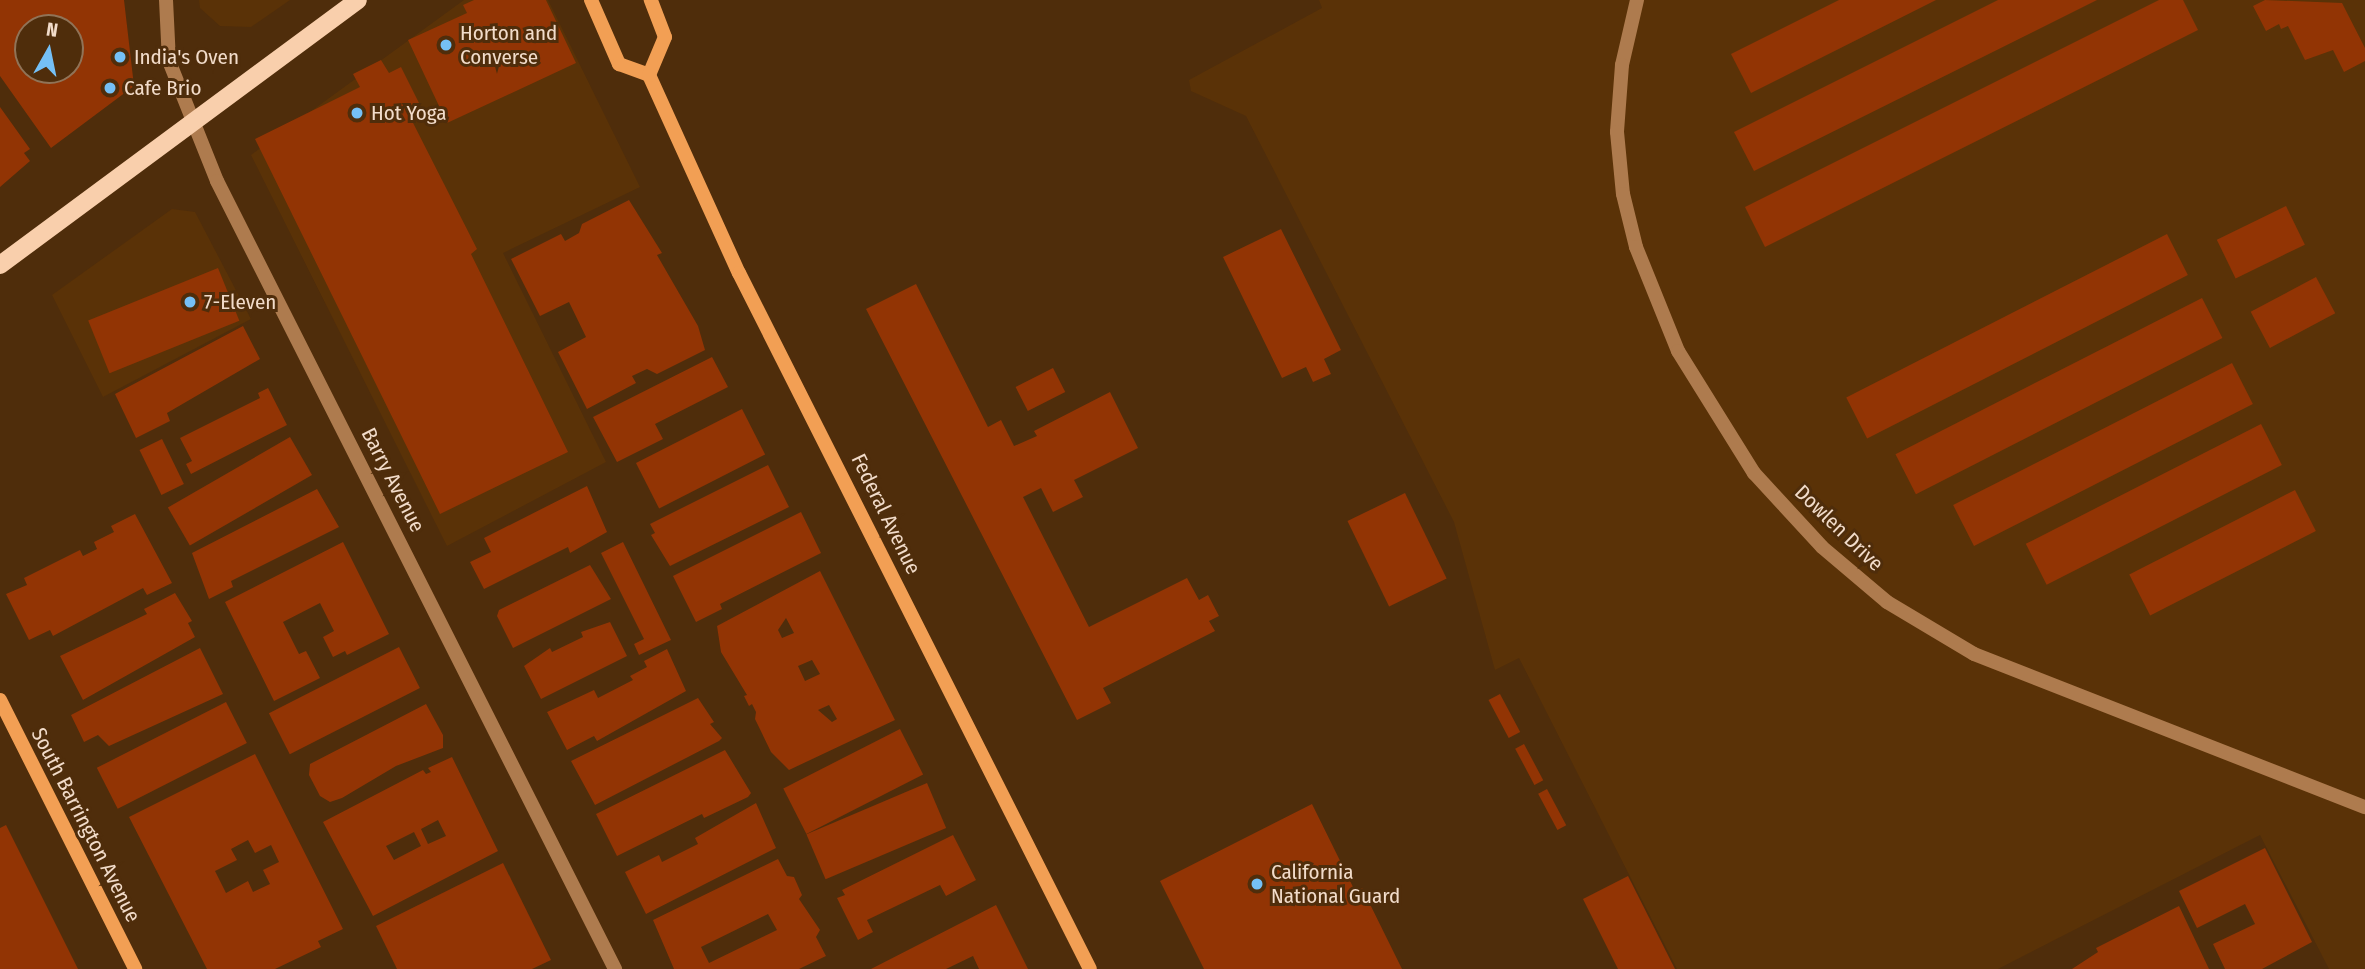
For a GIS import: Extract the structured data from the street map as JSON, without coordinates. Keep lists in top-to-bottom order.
{
  "streets": {
    "street": [
      "Barry Avenue",
      "Federal Avenue",
      "Dowlen Drive",
      "South Barrington Avenue"
    ]
  },
  "places": [
    "Horton and Converse",
    "India's Oven",
    "Cafe Brio",
    "Hot Yoga",
    "7-Eleven",
    "California National Guard"
  ],
  "north": "top"
}
